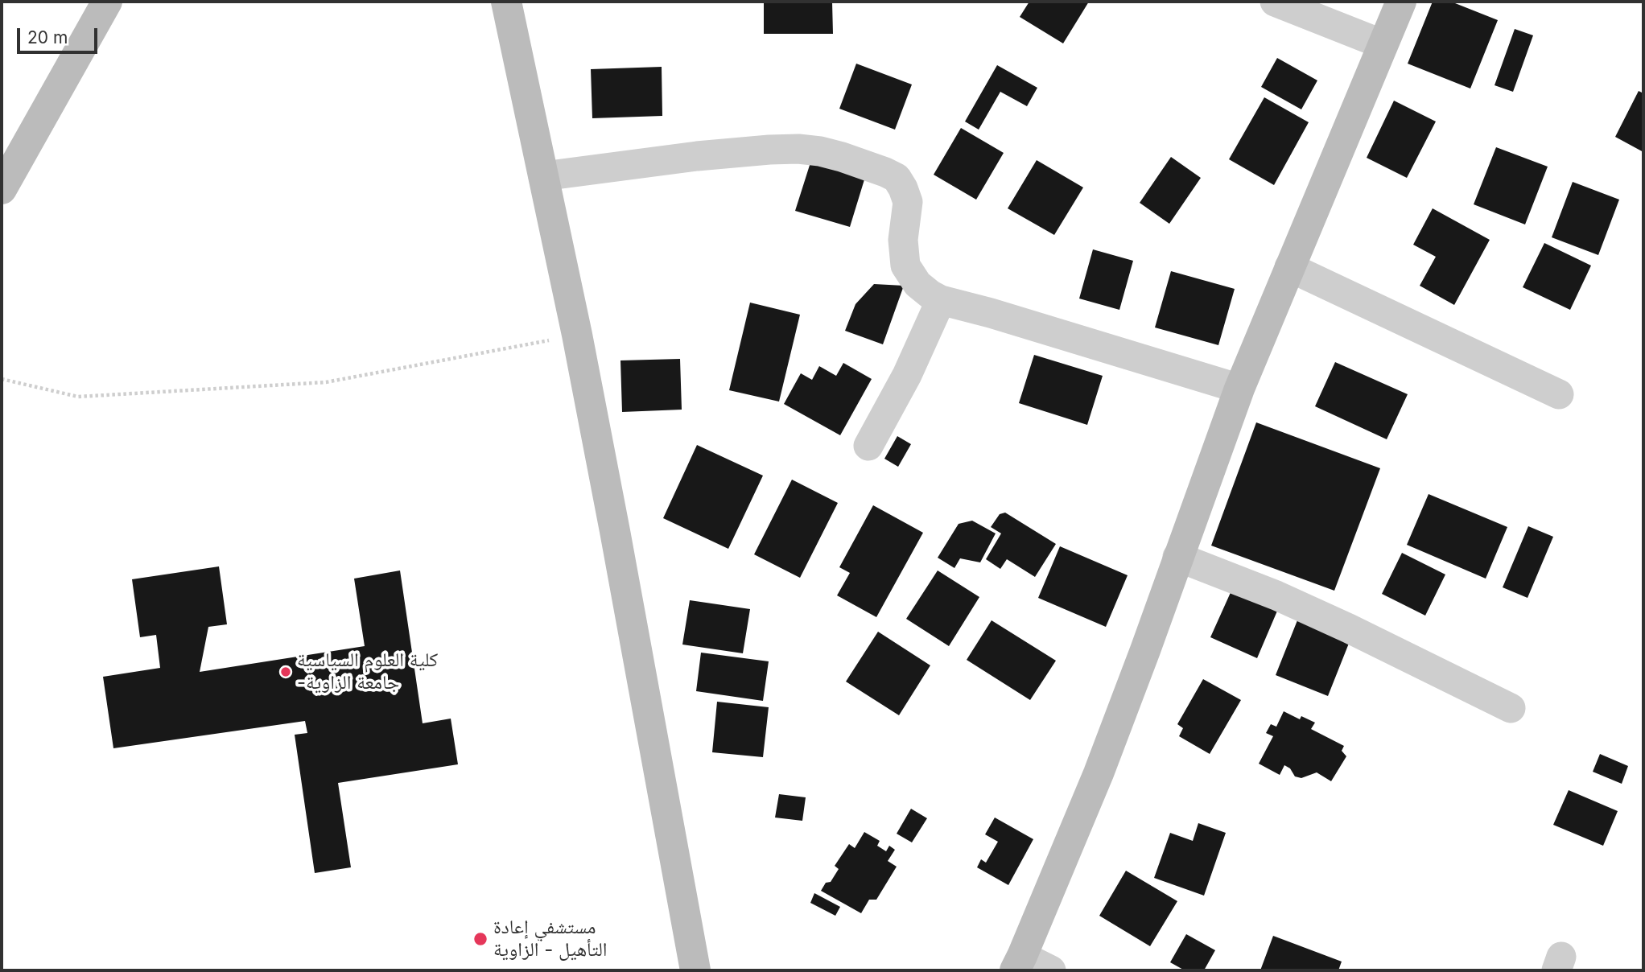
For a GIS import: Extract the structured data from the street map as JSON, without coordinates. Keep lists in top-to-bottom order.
{
  "places": ["كلية العلوم السياسية -جامعة الزاوية", "مستشفي إعادة التأهيل - الزاوية"],
  "scale_bar": "20 m"
}
